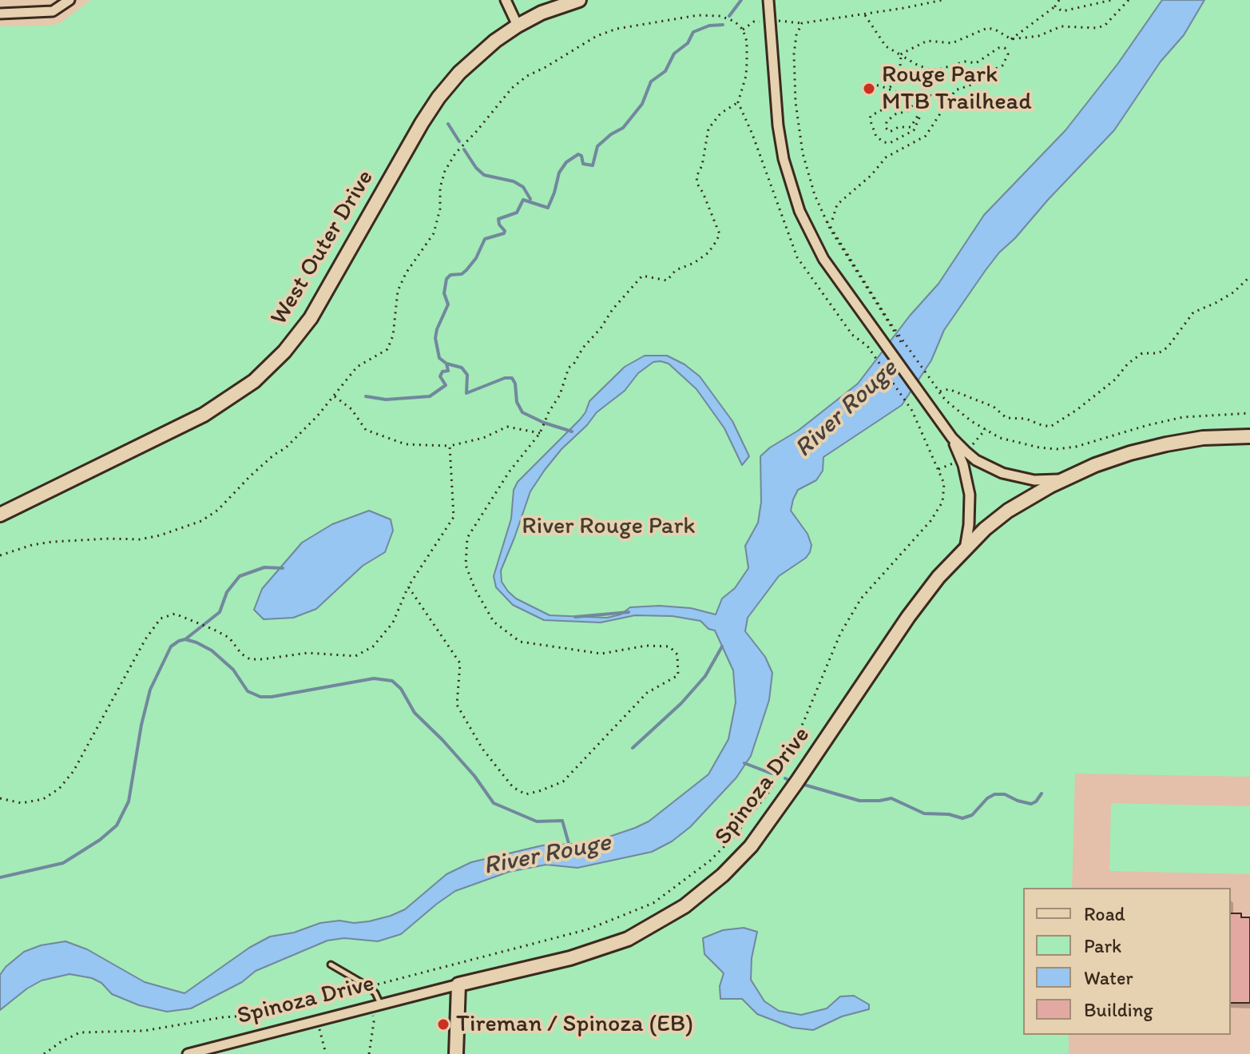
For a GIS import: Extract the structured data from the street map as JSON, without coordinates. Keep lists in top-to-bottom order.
{
  "streets": {
    "street": ["West Outer Drive", "Spinoza Drive"]
  },
  "water": ["River Rouge"],
  "parks": ["River Rouge Park"],
  "places": ["Rouge Park MTB Trailhead", "Tireman / Spinoza (EB)"],
  "legend": [
    "Road",
    "Park",
    "Water",
    "Building"
  ]
}
